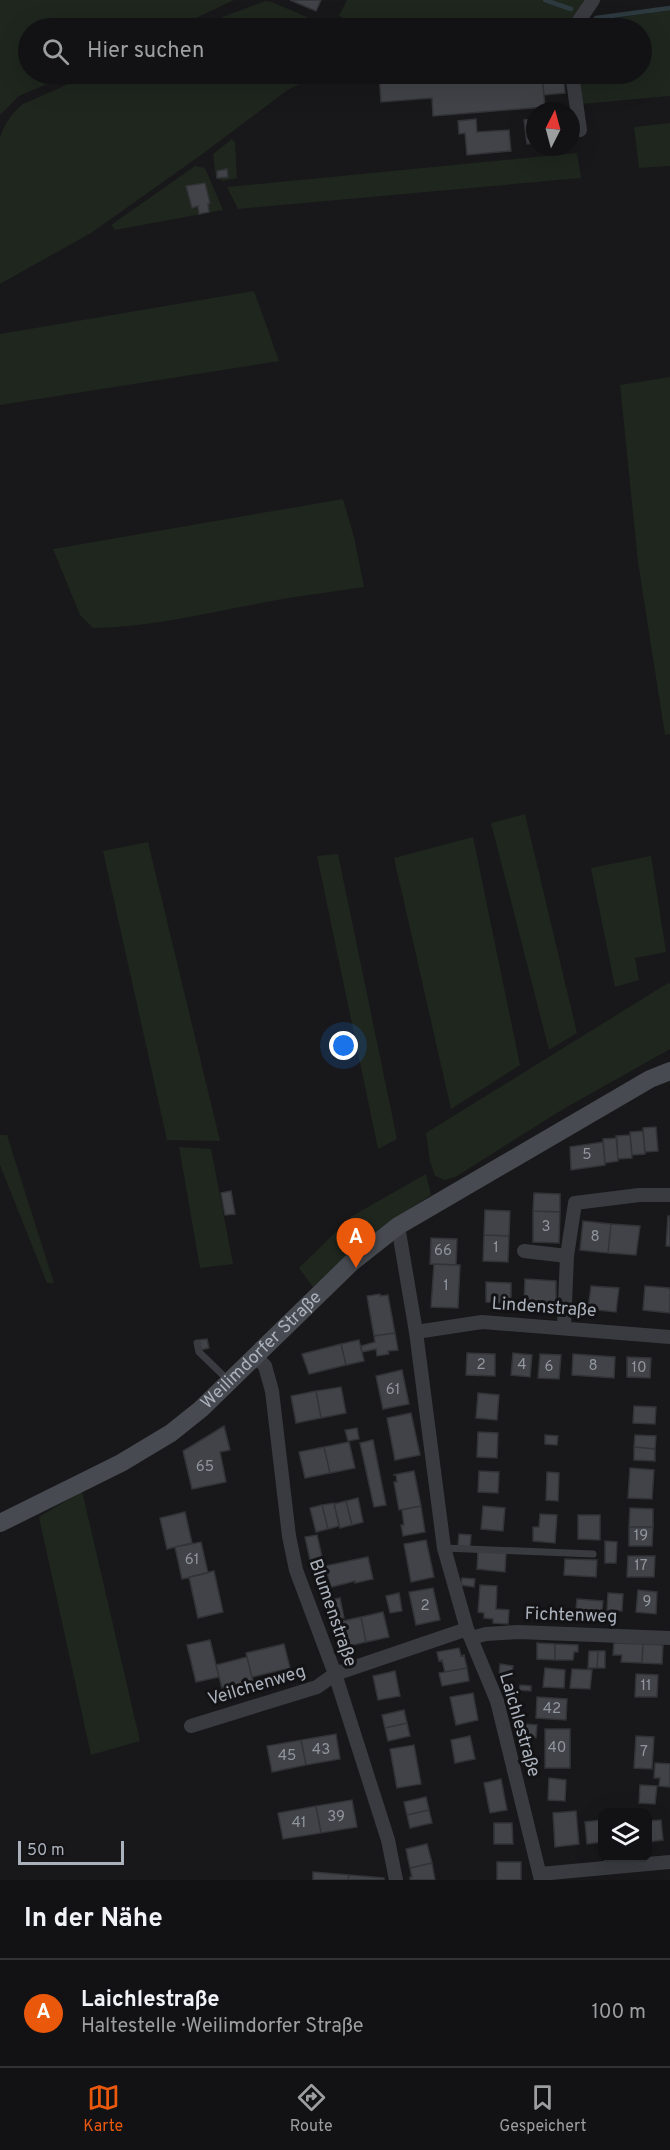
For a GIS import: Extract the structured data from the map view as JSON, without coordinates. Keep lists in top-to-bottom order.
{
  "streets": {
    "main road": ["Weilimdorfer Straße"],
    "street": [
      "Lindenstraße",
      "Blumenstraße",
      "Fichtenweg",
      "Veilchenweg",
      "Laichlestraße"
    ]
  },
  "crossings": [
    ["Lindenstraße", "Laichlestraße"],
    ["Weilimdorfer Straße", "Blumenstraße"],
    ["Weilimdorfer Straße", "Laichlestraße"],
    ["Blumenstraße", "Veilchenweg"],
    ["Fichtenweg", "Veilchenweg"],
    ["Fichtenweg", "Laichlestraße"],
    ["Veilchenweg", "Laichlestraße"]
  ],
  "house_numbers": [
    "5",
    "3",
    "8",
    "1",
    "66",
    "1",
    "2",
    "4",
    "8",
    "6",
    "10",
    "61",
    "65",
    "19",
    "61",
    "17",
    "9",
    "2",
    "11",
    "42",
    "40",
    "43",
    "7",
    "45",
    "39",
    "41"
  ],
  "scale_bar": "50 m",
  "north": "top",
  "page": {
    "search": "Hier suchen",
    "pins": "A",
    "scale": "50 m",
    "heading": "In der Nähe",
    "list": [
      {
        "mark": "A",
        "name": "Laichlestraße",
        "note": "Haltestelle · Weilimdorfer Straße",
        "value": "100 m"
      }
    ],
    "nav": ["Karte", "Route", "Gespeichert"]
  }
}
